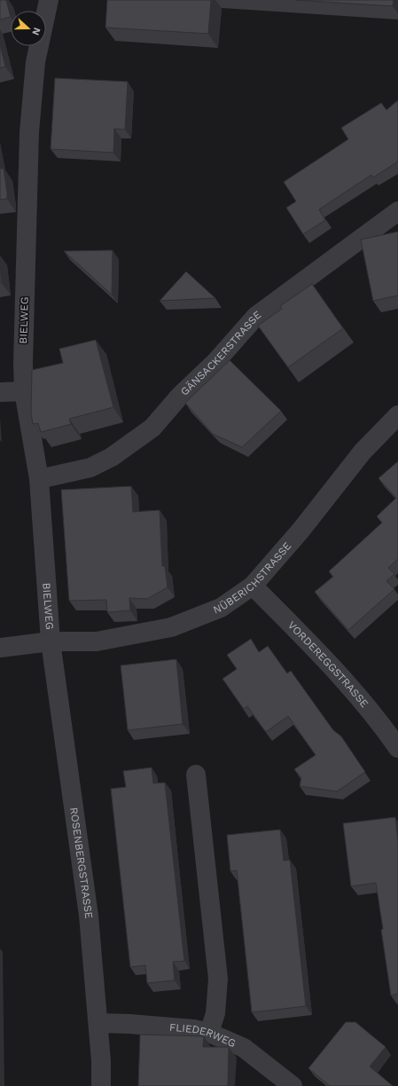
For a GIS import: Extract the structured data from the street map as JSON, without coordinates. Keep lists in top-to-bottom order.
{
  "streets": {
    "street": [
      "BIELWEG",
      "GÄNSACKERSTRASSE",
      "NÜBERICHSTRASSE",
      "VORDEREGGSTRASSE",
      "ROSENBERGSTRASSE",
      "FLIEDERWEG"
    ]
  },
  "crossings": [
    ["BIELWEG", "GÄNSACKERSTRASSE"],
    ["BIELWEG", "NÜBERICHSTRASSE"],
    ["BIELWEG", "ROSENBERGSTRASSE"],
    ["NÜBERICHSTRASSE", "VORDEREGGSTRASSE"],
    ["NÜBERICHSTRASSE", "ROSENBERGSTRASSE"],
    ["ROSENBERGSTRASSE", "FLIEDERWEG"]
  ],
  "north": "right"
}
